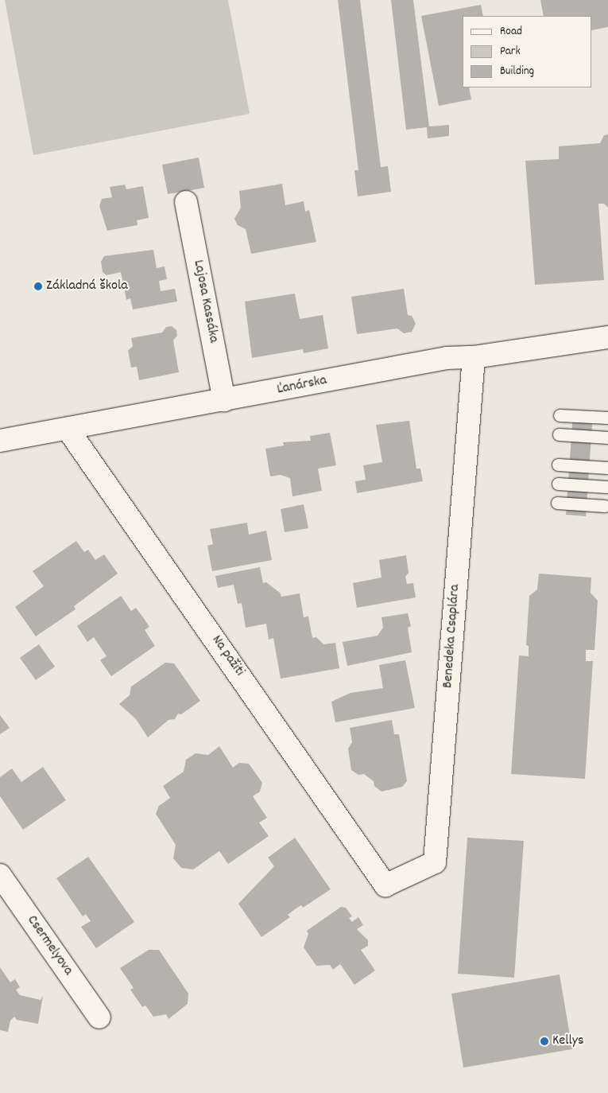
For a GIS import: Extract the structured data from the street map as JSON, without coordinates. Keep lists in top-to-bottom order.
{
  "streets": {
    "street": [
      "Lajosa Kassáka",
      "Ľanárska",
      "Benedeka Csaplára",
      "Na pažiti",
      "Csermelyova"
    ]
  },
  "crossings": [
    ["Lajosa Kassáka", "Ľanárska"],
    ["Ľanárska", "Benedeka Csaplára"],
    ["Ľanárska", "Na pažiti"],
    ["Benedeka Csaplára", "Na pažiti"]
  ],
  "places": ["Základná škola", "Kellys"],
  "legend": ["Road", "Park", "Building"]
}
